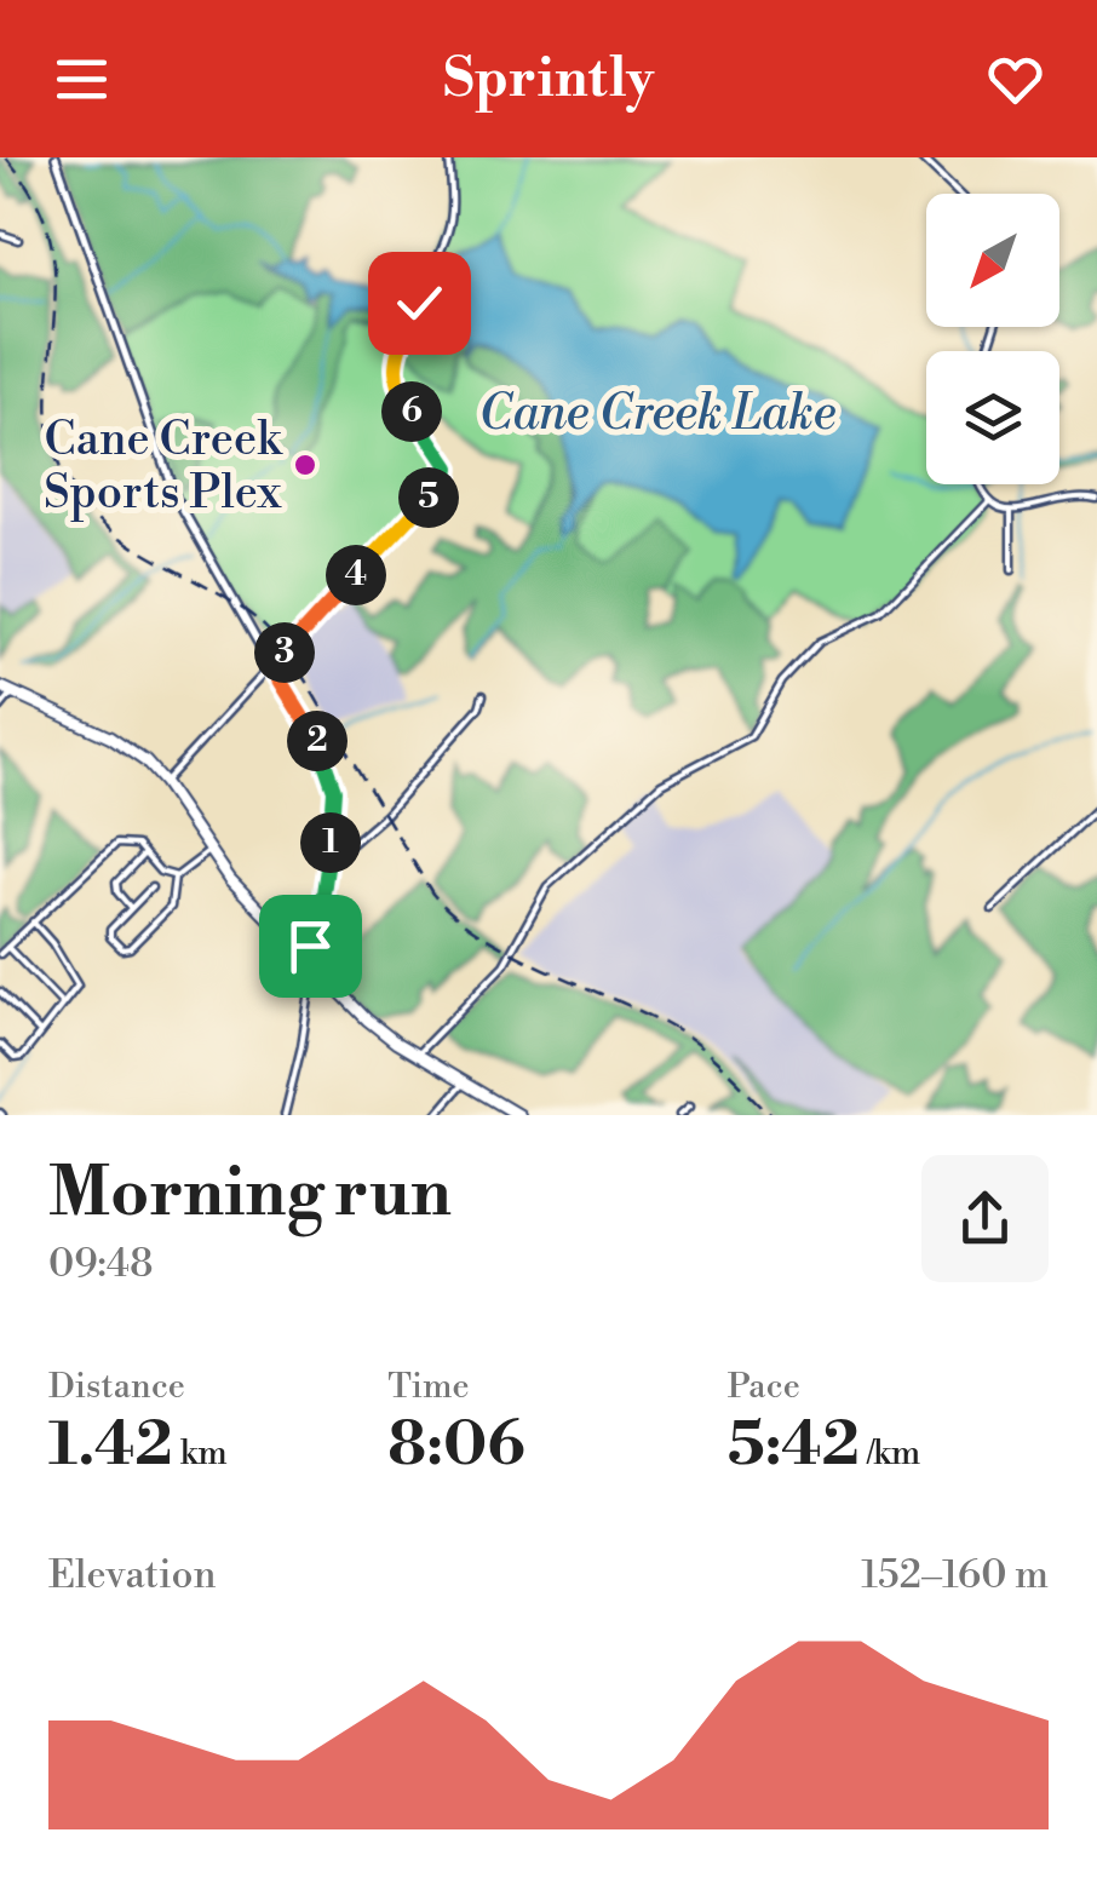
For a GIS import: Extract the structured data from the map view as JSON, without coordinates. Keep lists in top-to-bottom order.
{
  "water": ["Cane Creek Lake"],
  "places": ["Cane Creek Sports Plex"],
  "north": "bottom left",
  "page": {
    "header": "Sprintly",
    "pins": [
      "6",
      "5",
      "4",
      "3",
      "2",
      "1"
    ],
    "heading": ["Morning run", "09:48"],
    "stats": [
      ["Distance", "1.42 km"],
      ["Time", "8:06"],
      ["Pace", "5:42 /km"]
    ],
    "chart": ["Elevation", "152–160 m"]
  }
}
